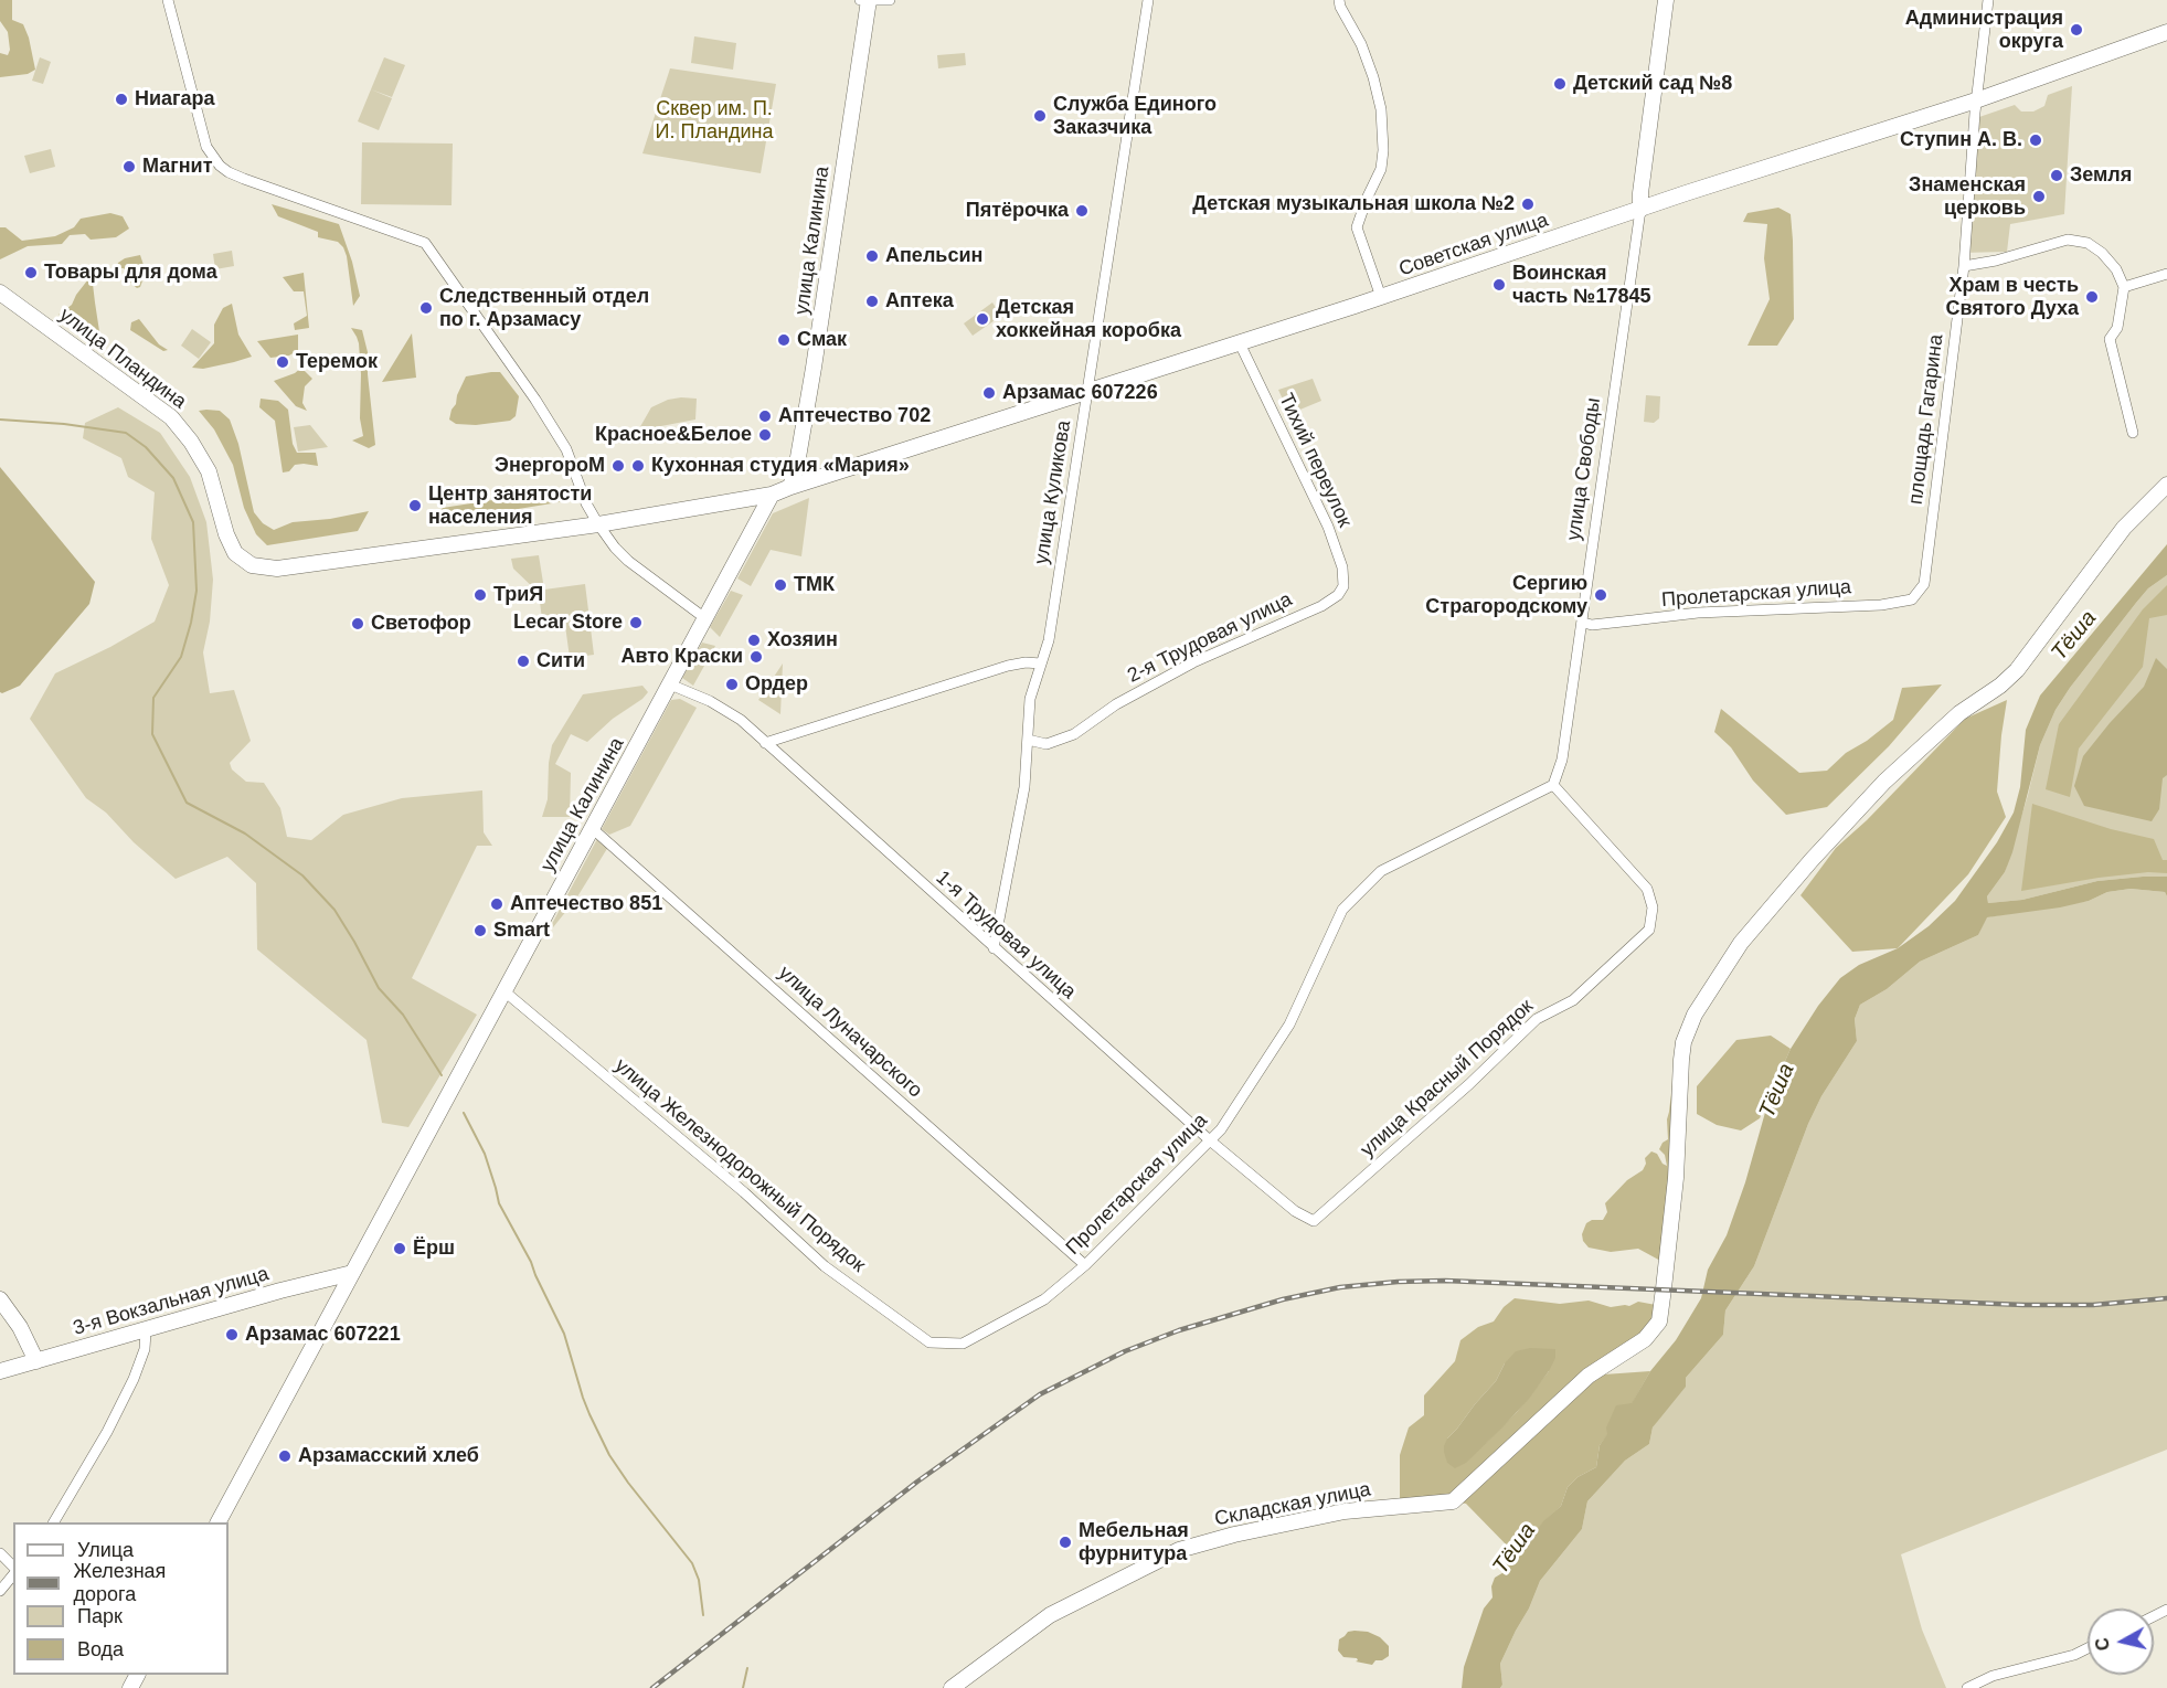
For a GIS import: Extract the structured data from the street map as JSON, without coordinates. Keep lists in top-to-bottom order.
{
  "streets": {
    "street": [
      "улица Калинина",
      "Советская улица",
      "улица Пландина",
      "площадь Гагарина",
      "Тихий переулок",
      "улица Свободы",
      "улица Куликова",
      "Пролетарская улица",
      "2-я Трудовая улица",
      "1-я Трудовая улица",
      "улица Луначарского",
      "улица Красный Порядок",
      "улица Железнодорожный Порядок",
      "3-я Вокзальная улица",
      "Складская улица"
    ]
  },
  "crossings": [
    ["улица Калинина", "Советская улица"],
    ["улица Калинина", "улица Пландина"],
    ["улица Калинина", "1-я Трудовая улица"],
    ["улица Калинина", "улица Луначарского"],
    ["улица Калинина", "улица Железнодорожный Порядок"],
    ["улица Калинина", "3-я Вокзальная улица"],
    ["Советская улица", "улица Пландина"],
    ["Советская улица", "площадь Гагарина"],
    ["Советская улица", "Тихий переулок"],
    ["Советская улица", "улица Свободы"],
    ["Советская улица", "улица Куликова"],
    ["площадь Гагарина", "Пролетарская улица"],
    ["Тихий переулок", "2-я Трудовая улица"],
    ["улица Свободы", "Пролетарская улица"],
    ["улица Свободы", "улица Красный Порядок"],
    ["улица Куликова", "2-я Трудовая улица"],
    ["улица Куликова", "1-я Трудовая улица"],
    ["Пролетарская улица", "1-я Трудовая улица"],
    ["Пролетарская улица", "улица Луначарского"],
    ["Пролетарская улица", "улица Красный Порядок"],
    ["Пролетарская улица", "улица Железнодорожный Порядок"],
    ["1-я Трудовая улица", "улица Красный Порядок"]
  ],
  "water": ["Тёша"],
  "parks": ["Сквер им. П. И. Пландина"],
  "places": [
    "Администрация округа",
    "Детский сад №8",
    "Ниагара",
    "Служба Единого Заказчика",
    "Ступин А. В.",
    "Магнит",
    "Земля",
    "Знаменская церковь",
    "Детская музыкальная школа №2",
    "Пятёрочка",
    "Апельсин",
    "Товары для дома",
    "Воинская часть №17845",
    "Храм в честь Святого Духа",
    "Аптека",
    "Следственный отдел по г. Арзамасу",
    "Детская хоккейная коробка",
    "Смак",
    "Теремок",
    "Арзамас 607226",
    "Аптечество 702",
    "Красное&Белое",
    "ЭнергороМ",
    "Кухонная студия «Мария»",
    "Центр занятости населения",
    "ТМК",
    "ТриЯ",
    "Сергию Страгородскому",
    "Lecar Store",
    "Светофор",
    "Хозяин",
    "Авто Краски",
    "Сити",
    "Ордер",
    "Аптечество 851",
    "Smart",
    "Ёрш",
    "Арзамас 607221",
    "Арзамасский хлеб",
    "Мебельная фурнитура"
  ],
  "legend": [
    "Улица",
    "Железная дорога",
    "Парк",
    "Вода"
  ],
  "north": "left"
}
